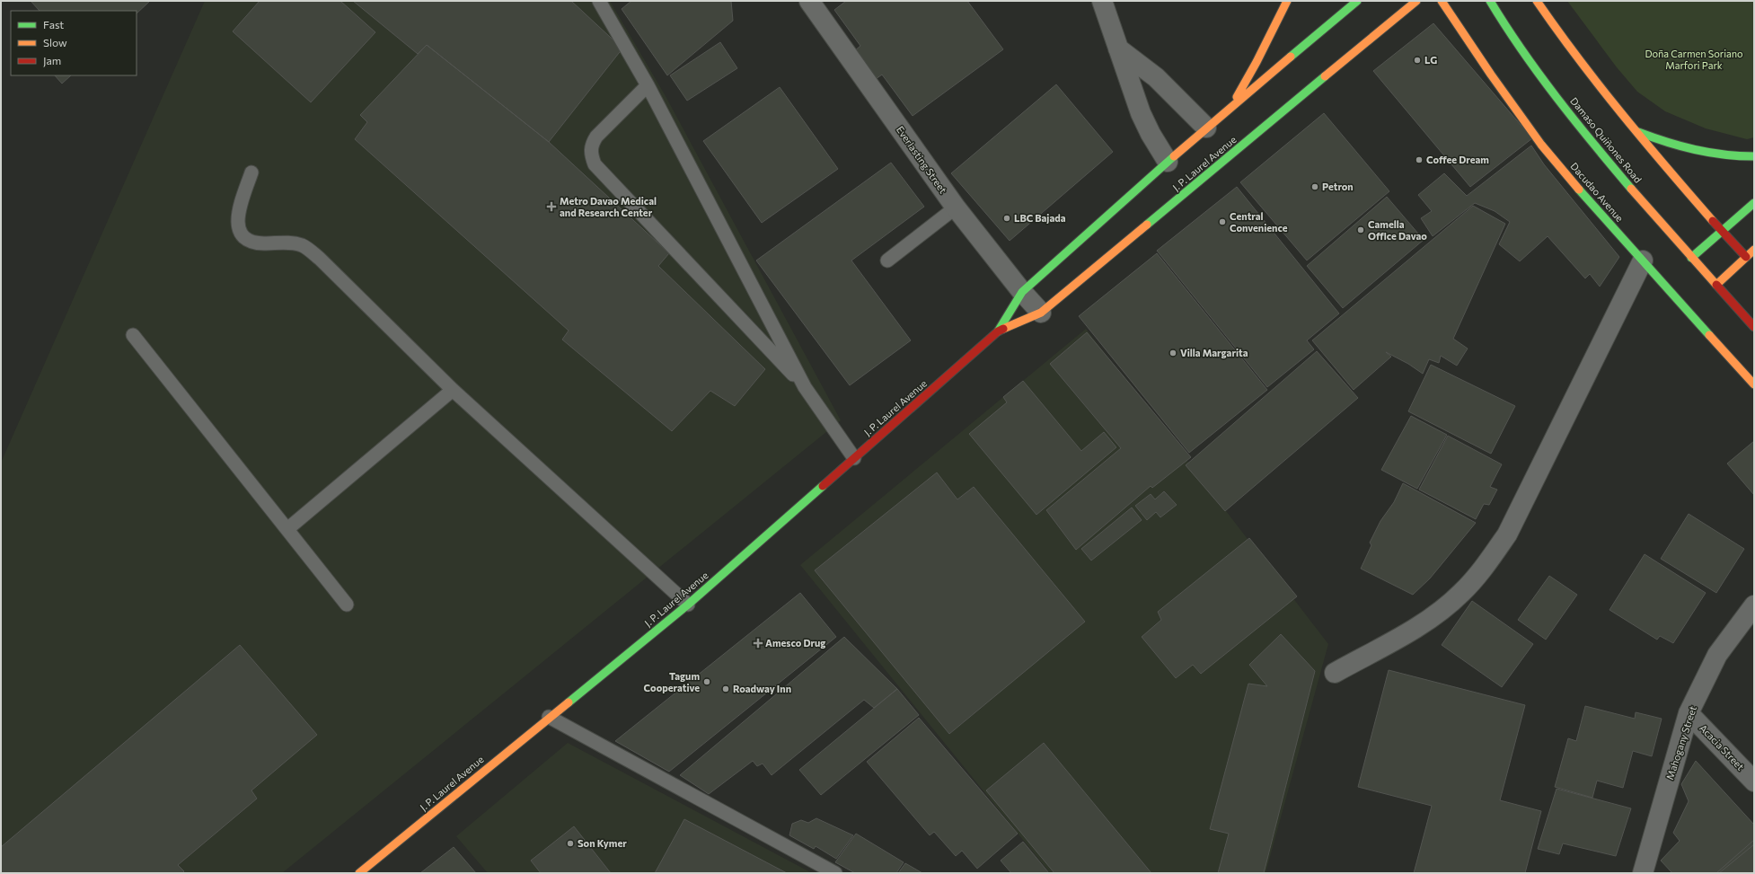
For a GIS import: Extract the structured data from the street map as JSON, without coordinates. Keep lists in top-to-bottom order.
{
  "streets": {
    "main road": ["Damaso Quiñones Road", "J. P. Laurel Avenue", "Dacudao Avenue"],
    "street": ["Everlasting Street", "Mahogany Street", "Acacia Street"]
  },
  "crossings": [
    ["Everlasting Street", "J. P. Laurel Avenue"],
    ["Mahogany Street", "Acacia Street"]
  ],
  "parks": ["Doña Carmen Soriano Marfori Park"],
  "places": {
    "other": [
      "LG",
      "Coffee Dream",
      "Petron",
      "LBC Bajada",
      "Central Convenience",
      "Camella Office Davao",
      "Villa Margarita",
      "Tagum Cooperative",
      "Roadway Inn",
      "Son Kymer"
    ],
    "health": ["Metro Davao Medical and Research Center", "Amesco Drug"]
  },
  "legend": ["Fast", "Slow", "Jam"]
}
